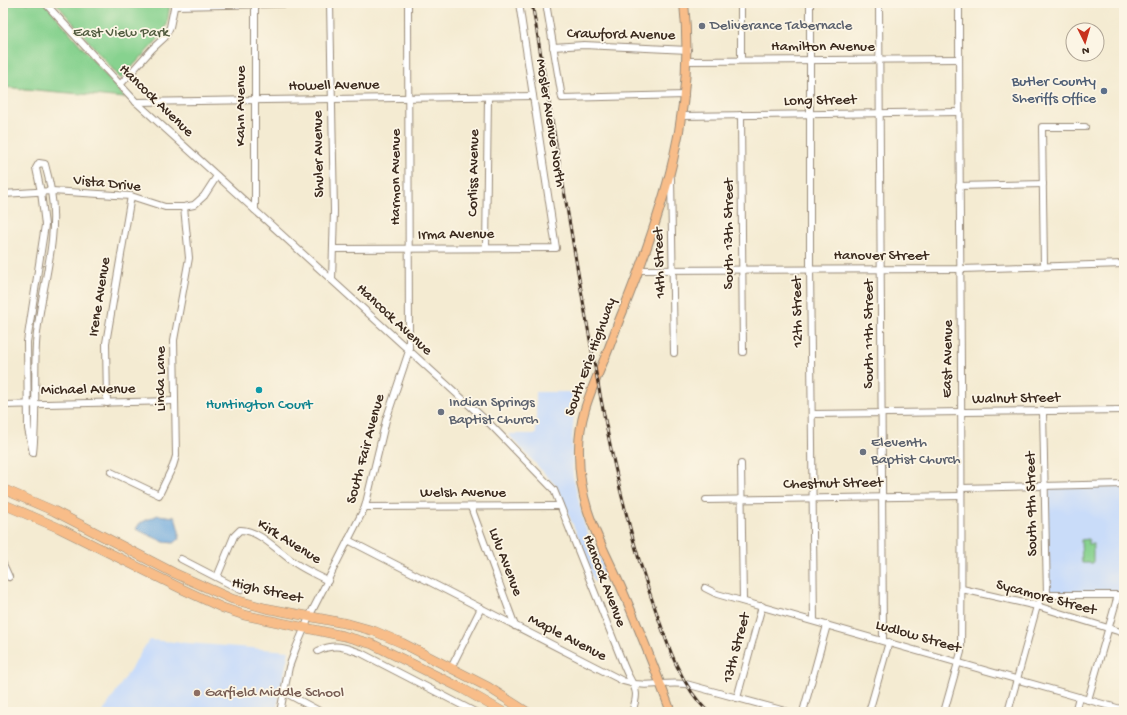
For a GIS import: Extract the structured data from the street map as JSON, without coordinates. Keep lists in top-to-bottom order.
{
  "streets": {
    "highway": ["High Street"],
    "main road": ["South Erie Highway"],
    "street": [
      "Crawford Avenue",
      "Hamilton Avenue",
      "Howell Avenue",
      "Hancock Avenue",
      "Long Street",
      "Kahn Avenue",
      "Mosler Avenue North",
      "Shuler Avenue",
      "Corliss Avenue",
      "Harmon Avenue",
      "Vista Drive",
      "South 13th Street",
      "Irma Avenue",
      "Hanover Street",
      "14th Street",
      "Irene Avenue",
      "12th Street",
      "South 11th Street",
      "East Avenue",
      "Linda Lane",
      "Michael Avenue",
      "Walnut Street",
      "South Fair Avenue",
      "Chestnut Street",
      "Welsh Avenue",
      "South 9th Street",
      "Kirk Avenue",
      "Lulu Avenue",
      "Sycamore Street",
      "Ludlow Street",
      "Maple Avenue",
      "13th Street"
    ]
  },
  "crossings": [
    ["Crawford Avenue", "South Erie Highway"],
    ["Hamilton Avenue", "12th Street"],
    ["Hamilton Avenue", "South 11th Street"],
    ["Hamilton Avenue", "South Erie Highway"],
    ["Hamilton Avenue", "East Avenue"],
    ["Howell Avenue", "Hancock Avenue"],
    ["Howell Avenue", "Kahn Avenue"],
    ["Howell Avenue", "Mosler Avenue North"],
    ["Howell Avenue", "Shuler Avenue"],
    ["Howell Avenue", "Corliss Avenue"],
    ["Howell Avenue", "Harmon Avenue"],
    ["Hancock Avenue", "Kahn Avenue"],
    ["Hancock Avenue", "Shuler Avenue"],
    ["Hancock Avenue", "Harmon Avenue"],
    ["Hancock Avenue", "Vista Drive"],
    ["Hancock Avenue", "South Fair Avenue"],
    ["Hancock Avenue", "Welsh Avenue"],
    ["Hancock Avenue", "Maple Avenue"],
    ["Long Street", "South 13th Street"],
    ["Long Street", "12th Street"],
    ["Long Street", "South 11th Street"],
    ["Long Street", "South Erie Highway"],
    ["Long Street", "East Avenue"],
    ["Mosler Avenue North", "Irma Avenue"],
    ["Shuler Avenue", "Irma Avenue"],
    ["Corliss Avenue", "Irma Avenue"],
    ["Harmon Avenue", "Irma Avenue"],
    ["Harmon Avenue", "South Fair Avenue"],
    ["Vista Drive", "Irene Avenue"],
    ["Vista Drive", "Linda Lane"],
    ["South 13th Street", "Hanover Street"],
    ["Hanover Street", "14th Street"],
    ["Hanover Street", "12th Street"],
    ["Hanover Street", "South 11th Street"],
    ["Hanover Street", "South Erie Highway"],
    ["Hanover Street", "East Avenue"],
    ["14th Street", "South Erie Highway"],
    ["Irene Avenue", "Michael Avenue"],
    ["12th Street", "Walnut Street"],
    ["12th Street", "Chestnut Street"],
    ["12th Street", "Ludlow Street"],
    ["South 11th Street", "Walnut Street"],
    ["South 11th Street", "Chestnut Street"],
    ["South 11th Street", "Ludlow Street"],
    ["South Erie Highway", "Maple Avenue"],
    ["East Avenue", "Walnut Street"],
    ["East Avenue", "Chestnut Street"],
    ["East Avenue", "Sycamore Street"],
    ["East Avenue", "Ludlow Street"],
    ["Linda Lane", "Michael Avenue"],
    ["Walnut Street", "South 9th Street"],
    ["South Fair Avenue", "Welsh Avenue"],
    ["South Fair Avenue", "Kirk Avenue"],
    ["South Fair Avenue", "High Street"],
    ["South Fair Avenue", "Maple Avenue"],
    ["Welsh Avenue", "Lulu Avenue"],
    ["Lulu Avenue", "Maple Avenue"],
    ["Ludlow Street", "13th Street"],
    ["Maple Avenue", "13th Street"]
  ],
  "parks": ["East View Park"],
  "places": [
    "Deliverance Tabernacle",
    "Butler County Sheriffs Office",
    "Huntington Court",
    "Indian Springs Baptist Church",
    "Eleventh Baptist Church",
    "Garfield Middle School"
  ],
  "north": "bottom"
}
